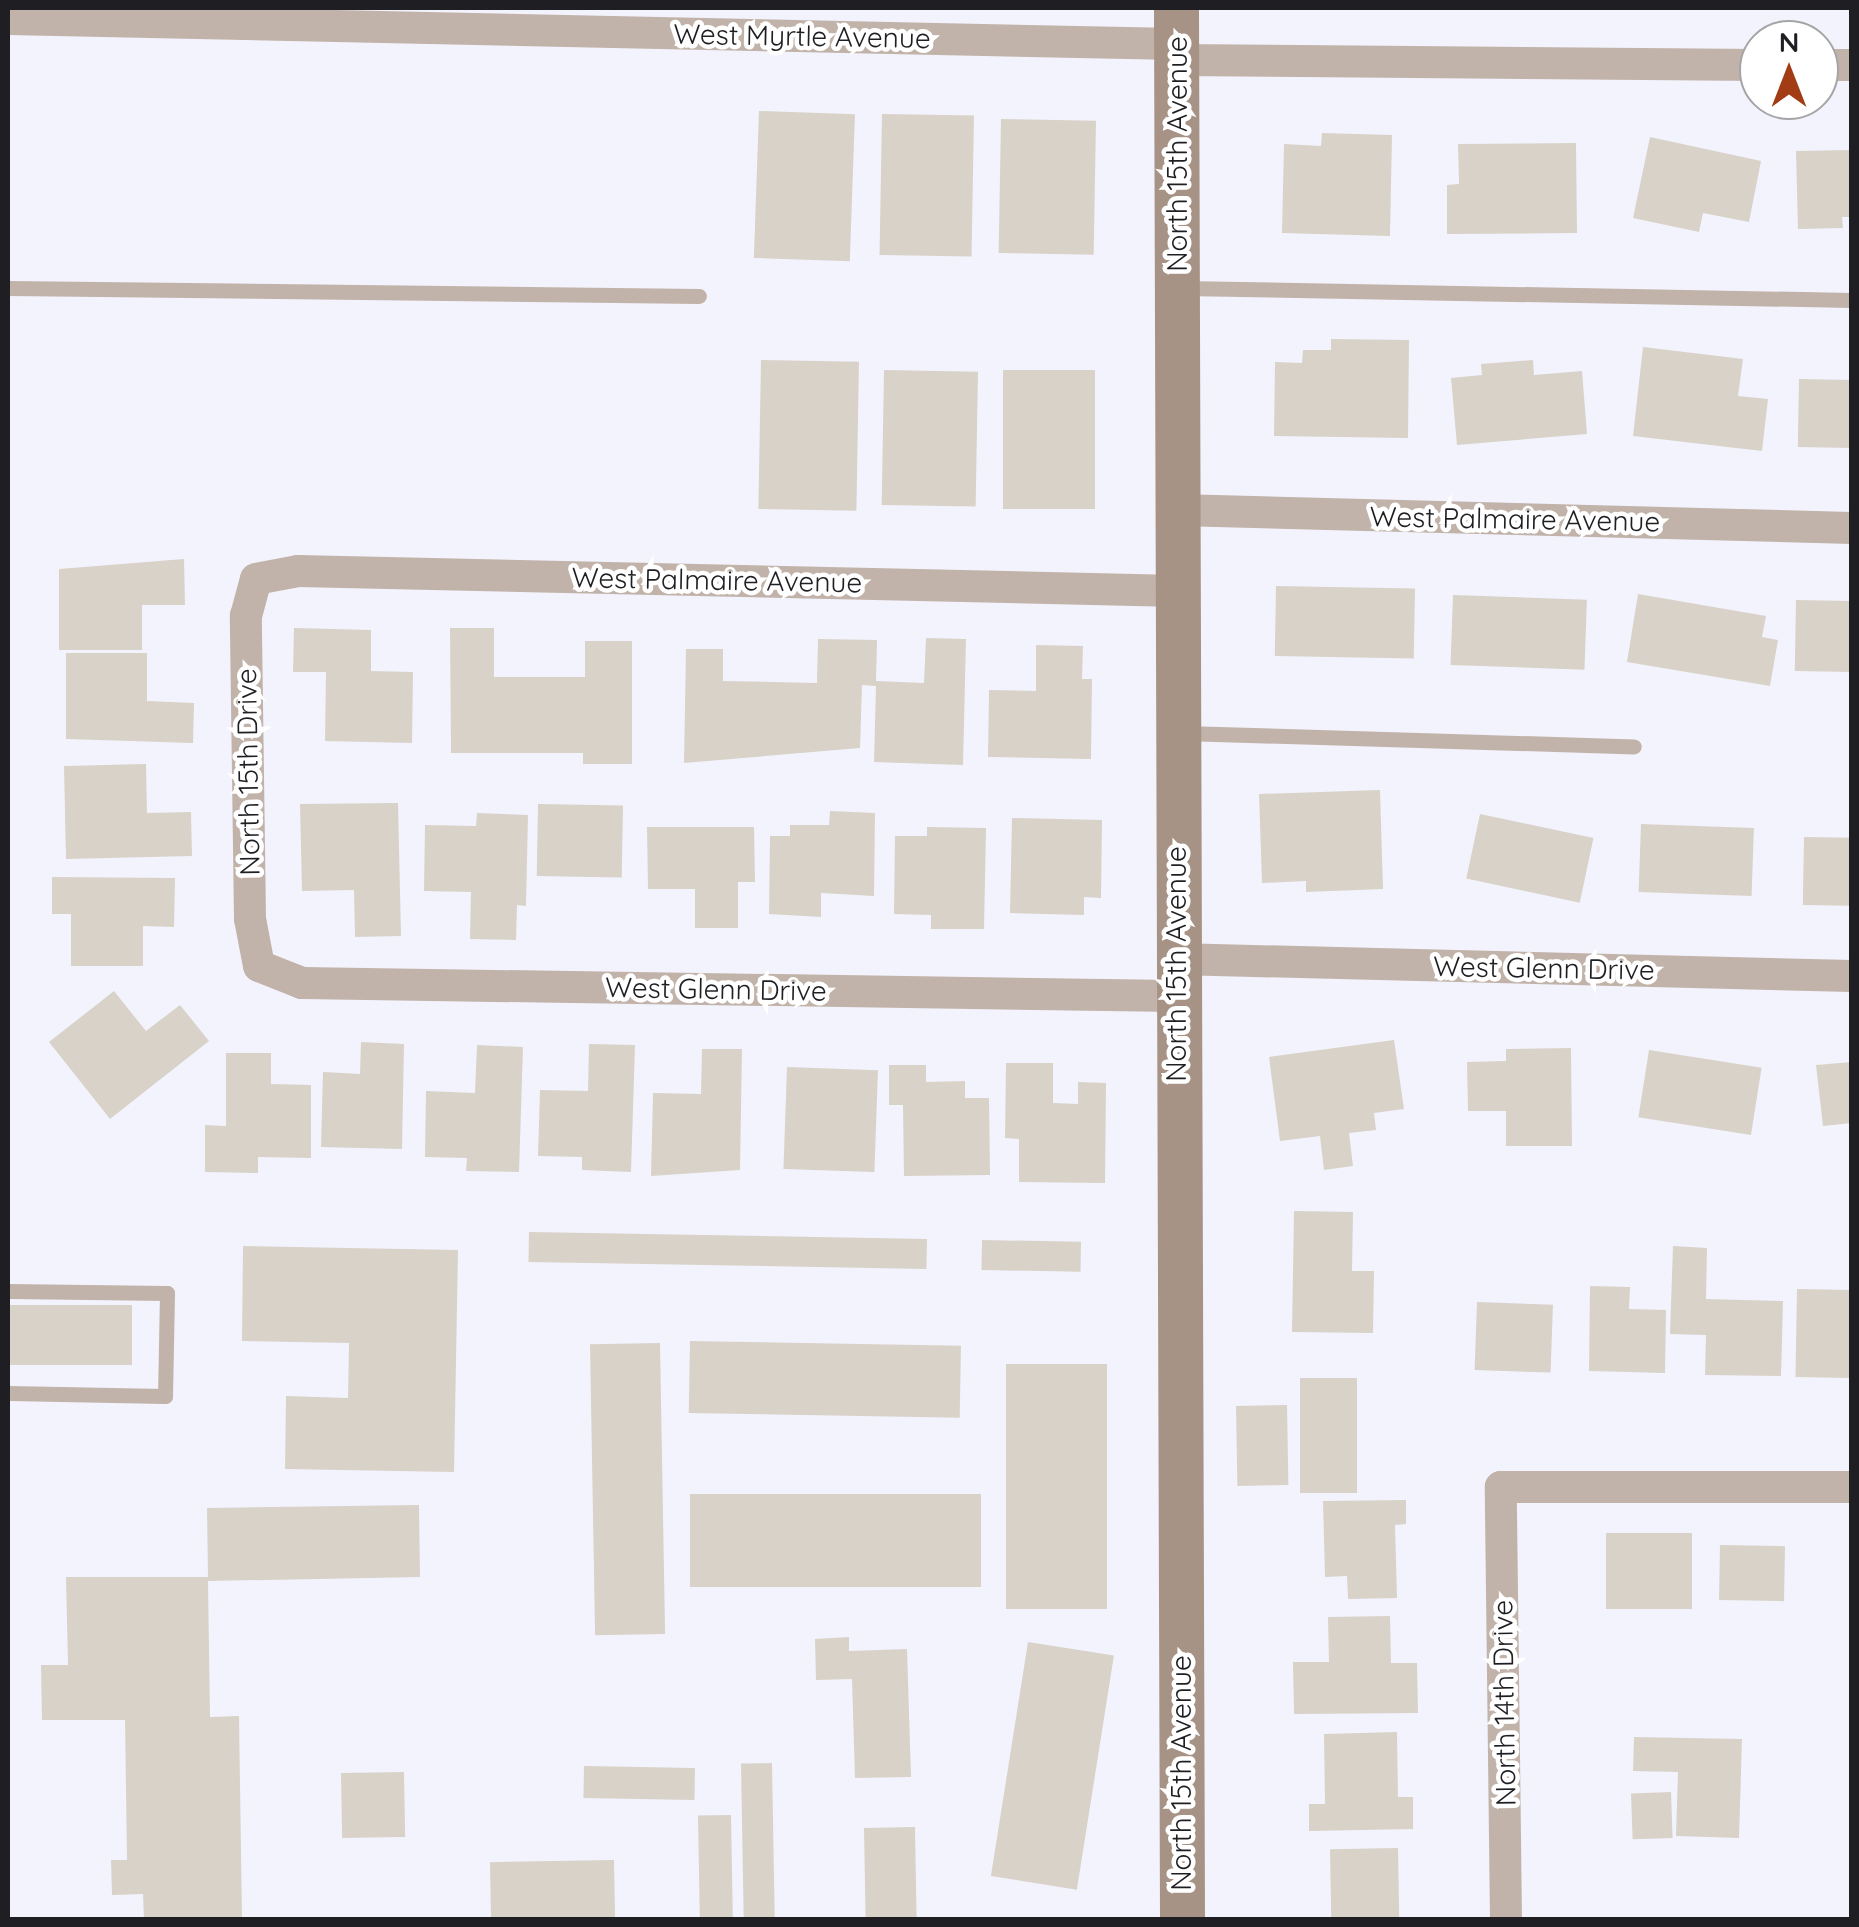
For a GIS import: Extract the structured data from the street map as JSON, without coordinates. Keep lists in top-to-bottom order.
{
  "streets": {
    "street": [
      "West Myrtle Avenue",
      "North 15th Avenue",
      "West Palmaire Avenue",
      "North 15th Drive",
      "West Glenn Drive",
      "North 14th Drive"
    ]
  },
  "crossings": [
    ["West Myrtle Avenue", "North 15th Avenue"],
    ["North 15th Avenue", "West Palmaire Avenue"],
    ["North 15th Avenue", "West Glenn Drive"],
    ["West Palmaire Avenue", "North 15th Drive"],
    ["North 15th Drive", "West Glenn Drive"]
  ],
  "north": "top"
}
